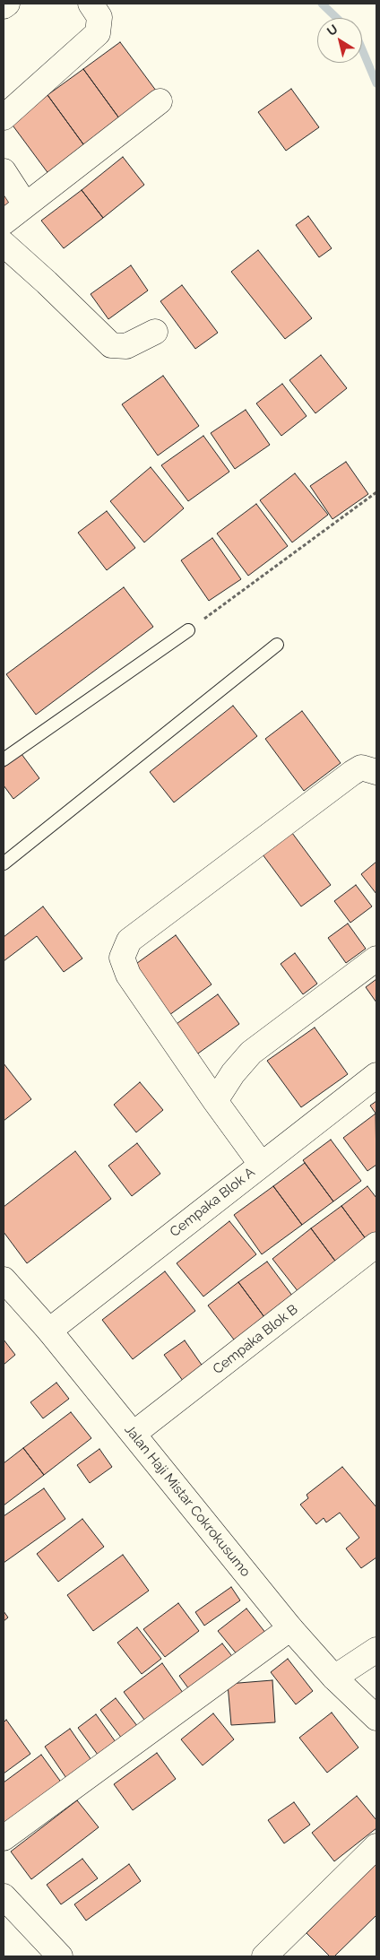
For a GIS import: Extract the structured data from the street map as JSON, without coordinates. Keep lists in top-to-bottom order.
{
  "streets": {
    "street": ["Cempaka Blok A", "Cempaka Blok B", "Jalan Haji Mistar Cokrokusumo"]
  },
  "crossings": [
    ["Cempaka Blok A", "Jalan Haji Mistar Cokrokusumo"],
    ["Cempaka Blok B", "Jalan Haji Mistar Cokrokusumo"]
  ],
  "north": "top left"
}
